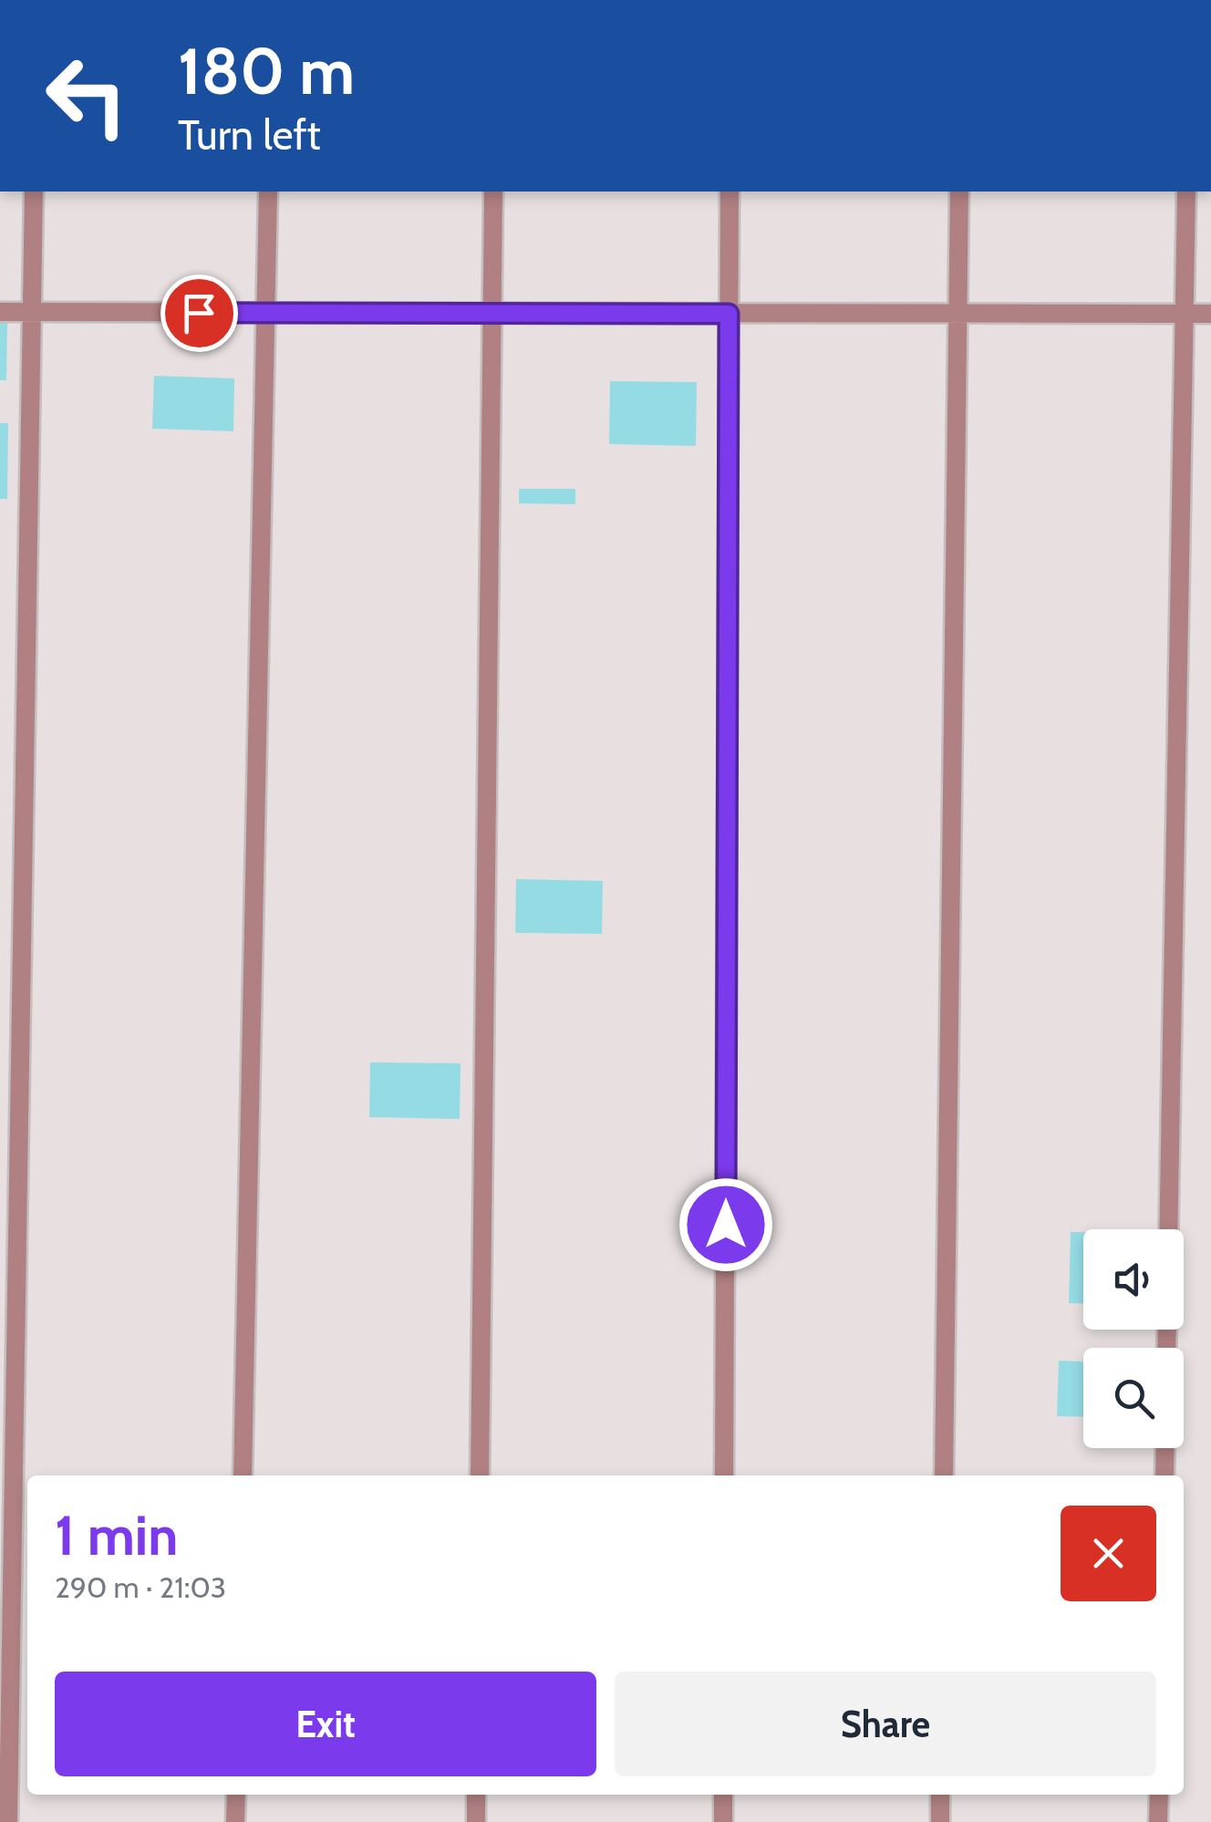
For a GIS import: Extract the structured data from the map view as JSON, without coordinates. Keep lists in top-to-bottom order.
{
  "page": {
    "turn": ["180 m", "Turn left"],
    "heading": ["1 min", "290 m · 21:03"],
    "buttons": ["Exit", "Share"]
  }
}
